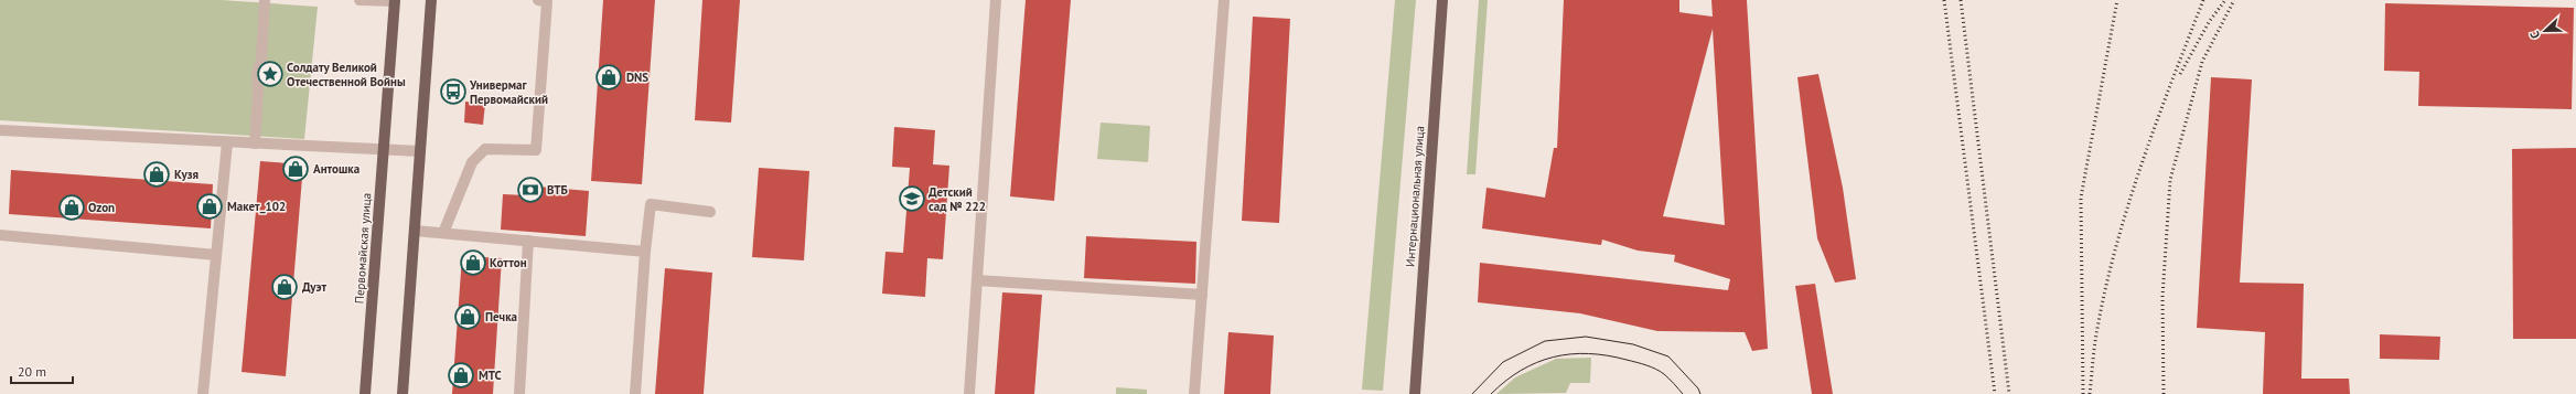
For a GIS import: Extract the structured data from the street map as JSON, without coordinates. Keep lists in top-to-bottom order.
{
  "streets": {
    "main road": ["Интернациональная улица", "Первомайская улица"]
  },
  "places": {
    "place": ["Солдату Великой Отечественной Войны"],
    "shop": [
      "DNS",
      "Антошка",
      "Кузя",
      "Макет_102",
      "Ozon",
      "Коттон",
      "Дуэт",
      "Печка",
      "МТС"
    ],
    "bus stop": ["Универмаг Первомайский"],
    "bank": ["ВТБ"],
    "school or university": ["Детский сад № 222"]
  },
  "scale_bar": "20 m",
  "north": "left"
}
